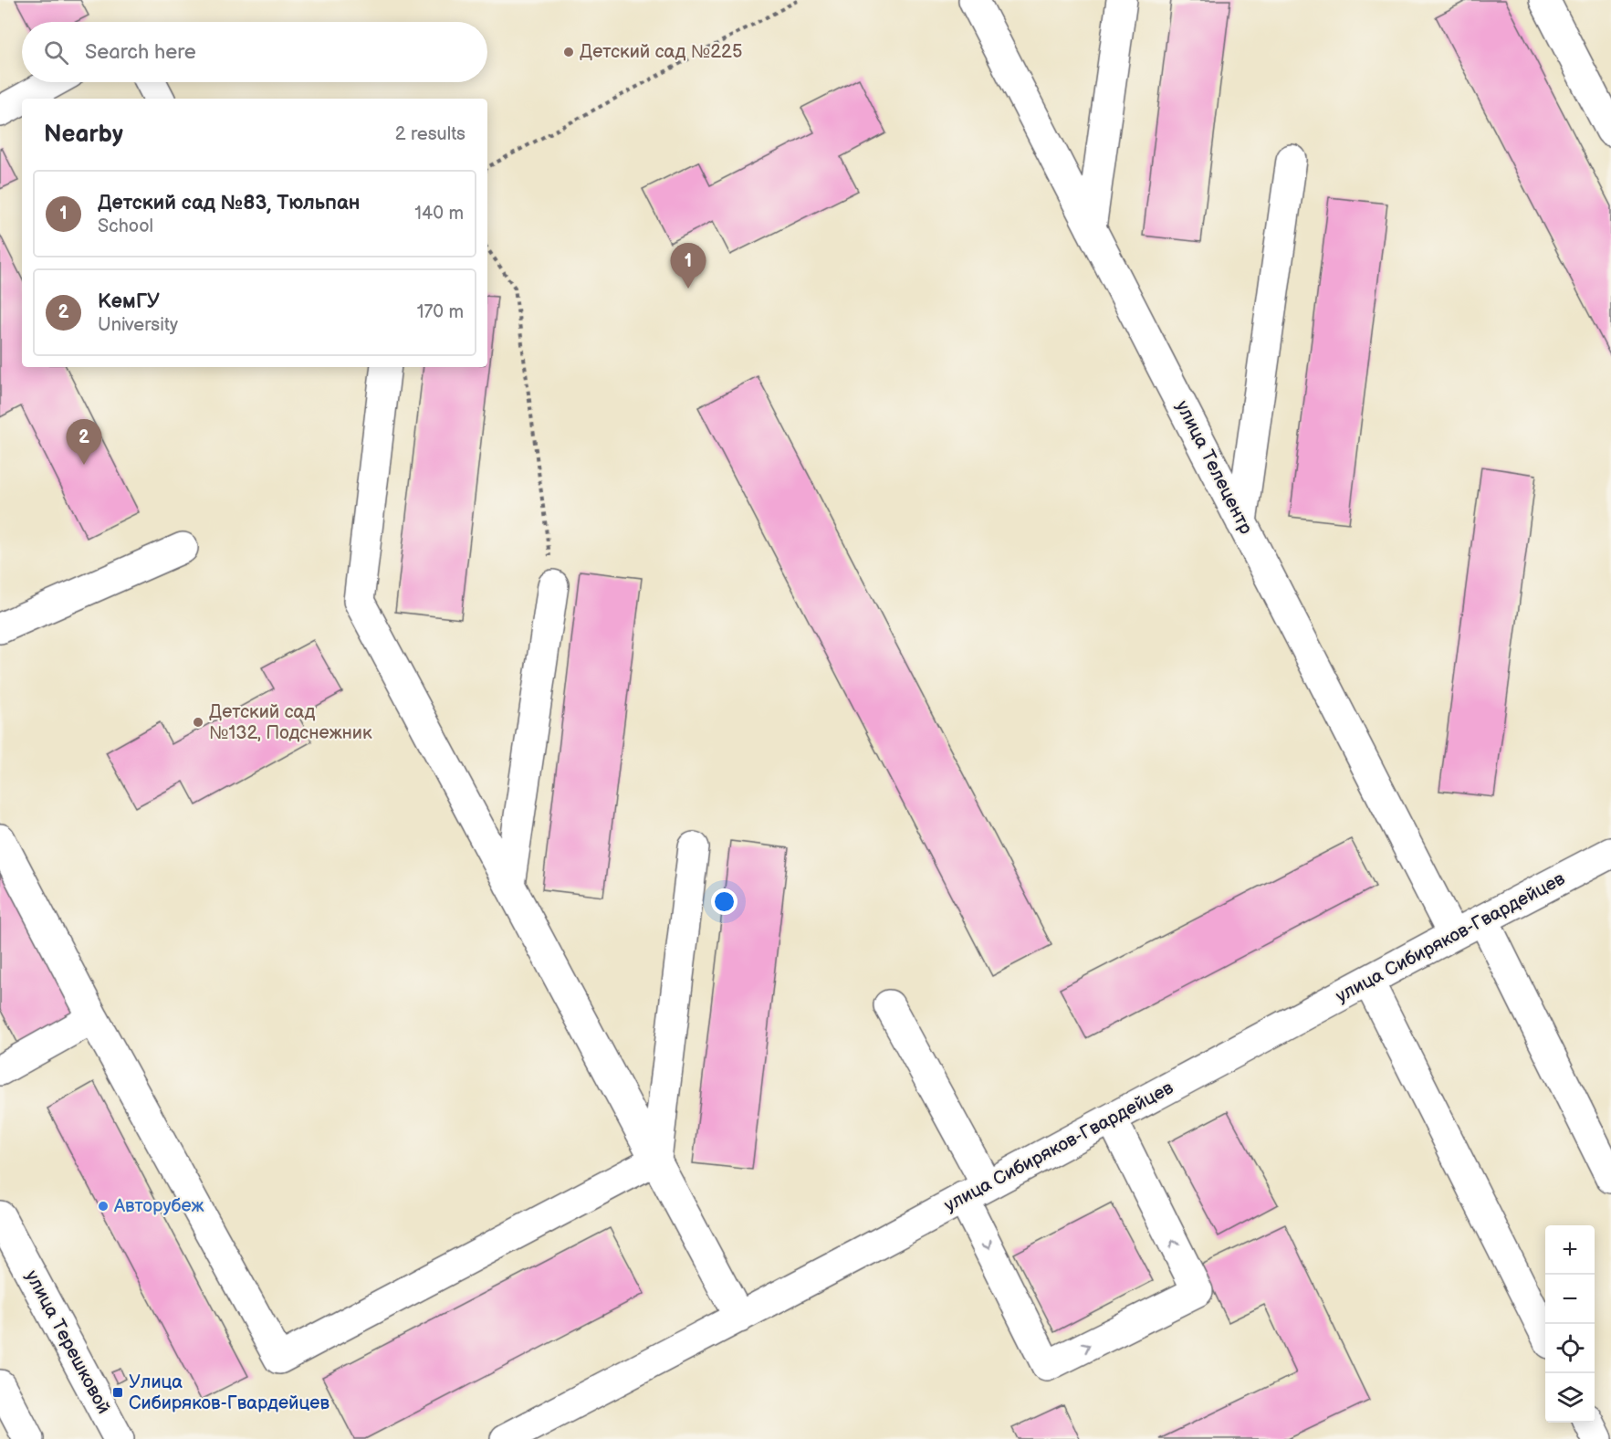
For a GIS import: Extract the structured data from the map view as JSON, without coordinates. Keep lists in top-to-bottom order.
{
  "streets": {
    "street": ["улица Телецентр", "улица Сибиряков-Гвардейцев", "улица Терешковой"]
  },
  "crossings": [
    ["улица Телецентр", "улица Сибиряков-Гвардейцев"]
  ],
  "places": {
    "other": ["Детский сад №225", "Детский сад №132, Подснежник", "Авторубеж"],
    "transit": ["Улица Сибиряков-Гвардейцев"]
  },
  "page": {
    "search": "Search here",
    "heading": ["Nearby", "2 results"],
    "list": [
      {
        "mark": "1",
        "name": "Детский сад №83, Тюльпан",
        "note": "School",
        "value": "140 m"
      },
      {
        "mark": "2",
        "name": "КемГУ",
        "note": "University",
        "value": "170 m"
      }
    ],
    "pins": ["1", "2"],
    "map_buttons": ["+", "−"]
  }
}
